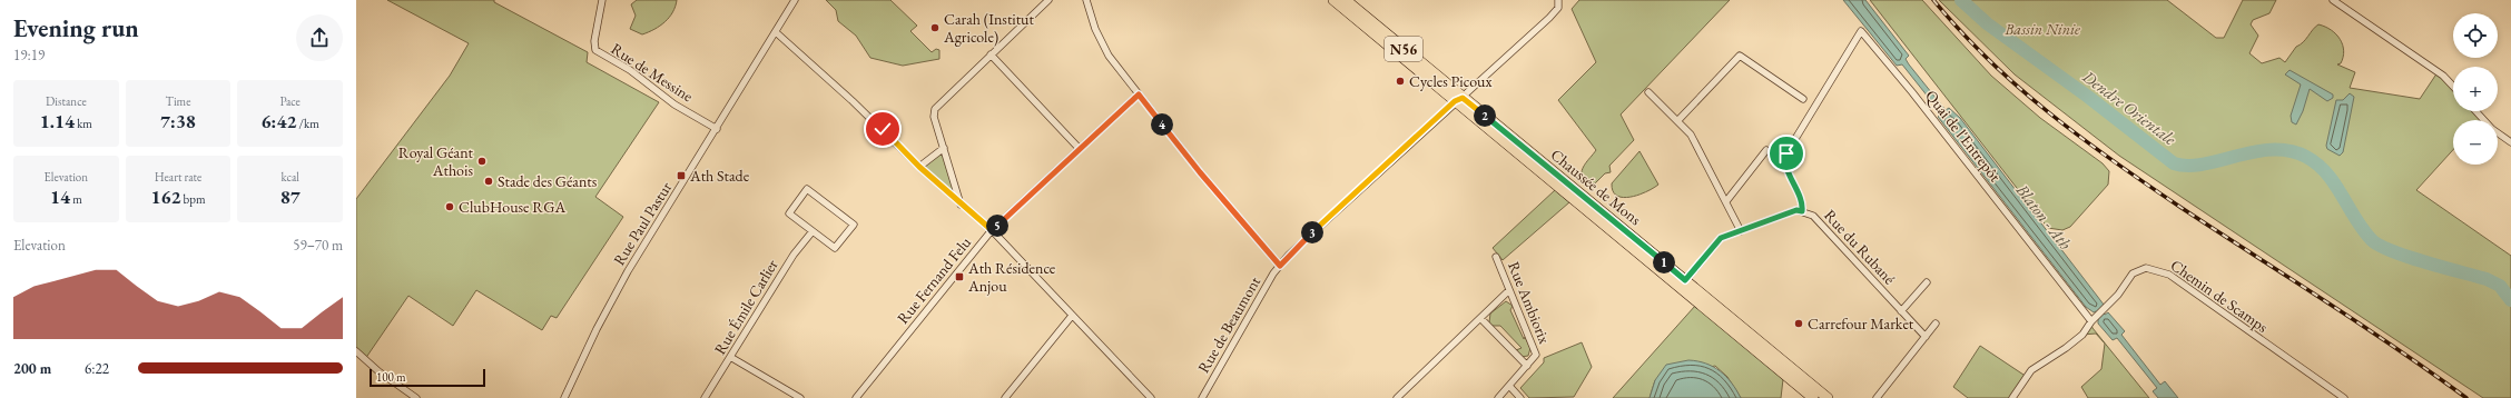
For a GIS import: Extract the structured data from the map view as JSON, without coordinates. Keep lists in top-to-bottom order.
{
  "streets": {
    "main road": ["N56", "Chaussée de Mons"],
    "street": [
      "Rue de Messine",
      "Quai de l'Entrepôt",
      "Rue Paul Pastur",
      "Rue du Rubané",
      "Rue Fernand Felu",
      "Chemin de Scamps",
      "Rue Ambiorix",
      "Rue Émile Carlier",
      "Rue de Beaumont"
    ]
  },
  "crossings": [
    ["Rue de Messine", "Rue Paul Pastur"],
    ["Quai de l'Entrepôt", "Rue du Rubané"],
    ["Quai de l'Entrepôt", "Chemin de Scamps"],
    ["Chaussée de Mons", "Rue du Rubané"],
    ["Chaussée de Mons", "Rue de Beaumont"]
  ],
  "water": ["Dendre Orientale", "Blaton - Ath"],
  "parks": ["Bassin Ninie"],
  "places": {
    "other": [
      "Carah (Institut Agricole)",
      "Cycles Picoux",
      "Royal Géant Athois",
      "Stade des Géants",
      "ClubHouse RGA",
      "Carrefour Market"
    ],
    "transit": ["Ath Stade", "Ath Résidence Anjou"]
  },
  "scale_bar": "100 m",
  "page": {
    "heading": ["Evening run", "19:19"],
    "map_buttons": ["+", "−"],
    "stats": [
      ["Distance", "1.14 km"],
      ["Time", "7:38"],
      ["Pace", "6:42 /km"],
      ["Elevation", "14 m"],
      ["Heart rate", "162 bpm"],
      ["kcal", "87"]
    ],
    "pins": [
      "2",
      "4",
      "5",
      "3",
      "1"
    ],
    "chart": ["Elevation", "59–70 m"],
    "list": [
      {
        "name": "200 m",
        "note": "6:22"
      }
    ],
    "scale": "100 m"
  }
}
